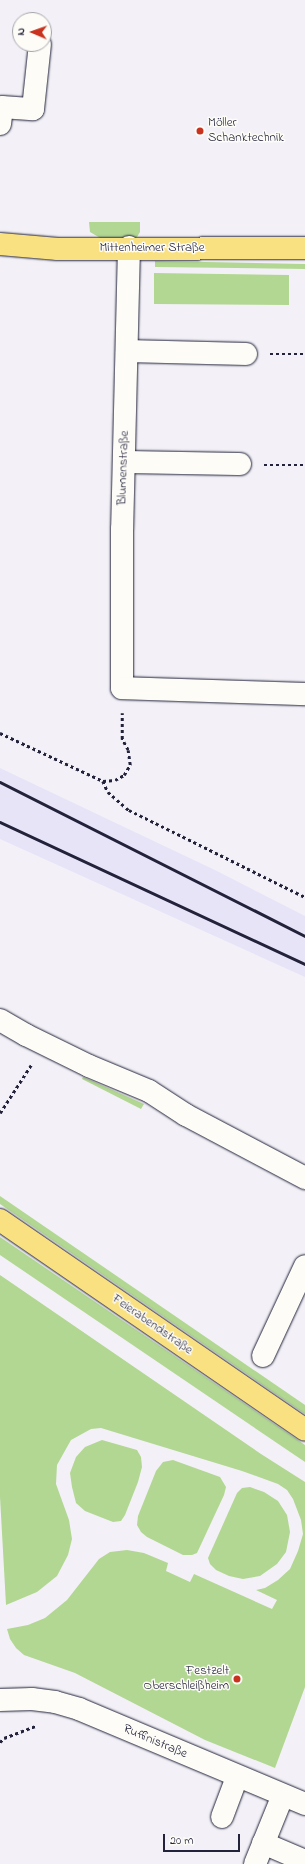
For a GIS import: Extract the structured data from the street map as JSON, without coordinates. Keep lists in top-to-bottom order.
{
  "streets": {
    "main road": ["Mittenheimer Straße", "Feierabendstraße"],
    "street": ["Blumenstraße", "Ruffinistraße"]
  },
  "crossings": [
    ["Mittenheimer Straße", "Blumenstraße"]
  ],
  "places": ["Möller Schanktechnik", "Festzelt Oberschleißheim"],
  "scale_bar": "20 m",
  "north": "left"
}
